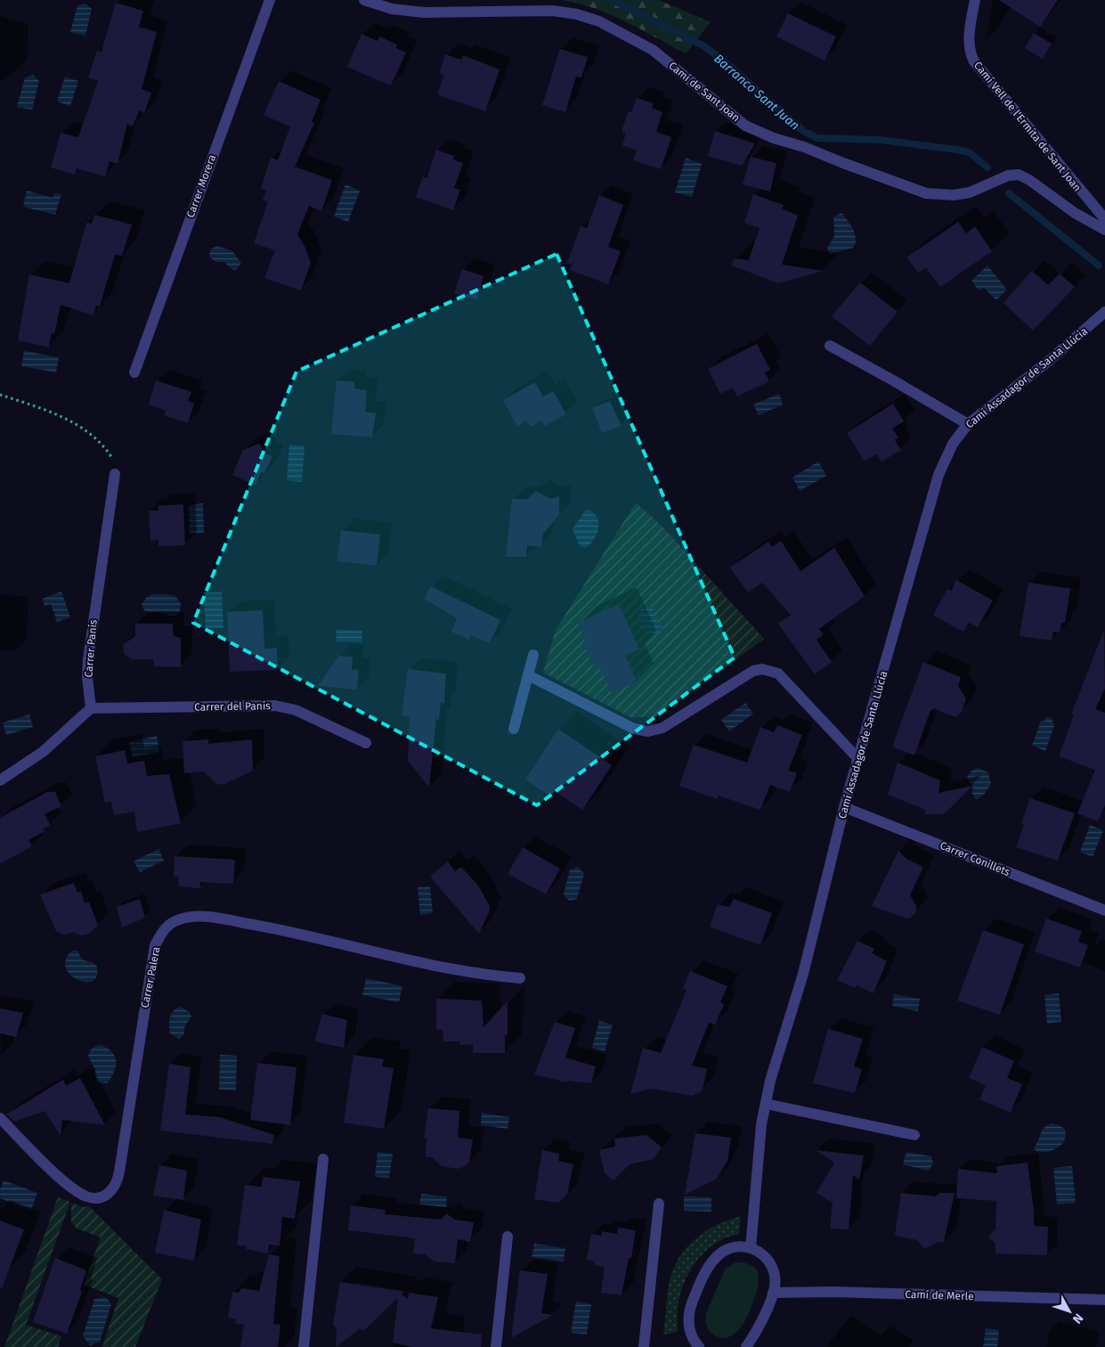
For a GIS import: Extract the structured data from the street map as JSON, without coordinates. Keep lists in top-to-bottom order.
{
  "streets": {
    "street": [
      "Camí de Sant Joan",
      "Camí Vell de l'Ermita de Sant Joan",
      "Carrer Morera",
      "Camí Assadagor de Santa Llúcia",
      "Carrer Panís",
      "Carrer del Panis",
      "Carrer Conillets",
      "Carrer Palera",
      "Camí de Merle"
    ]
  },
  "crossings": [
    ["Camí Assadagor de Santa Llúcia", "Carrer Conillets"],
    ["Carrer Panís", "Carrer del Panis"]
  ],
  "water": ["Barranco Sant Juan"],
  "north": "bottom right"
}
